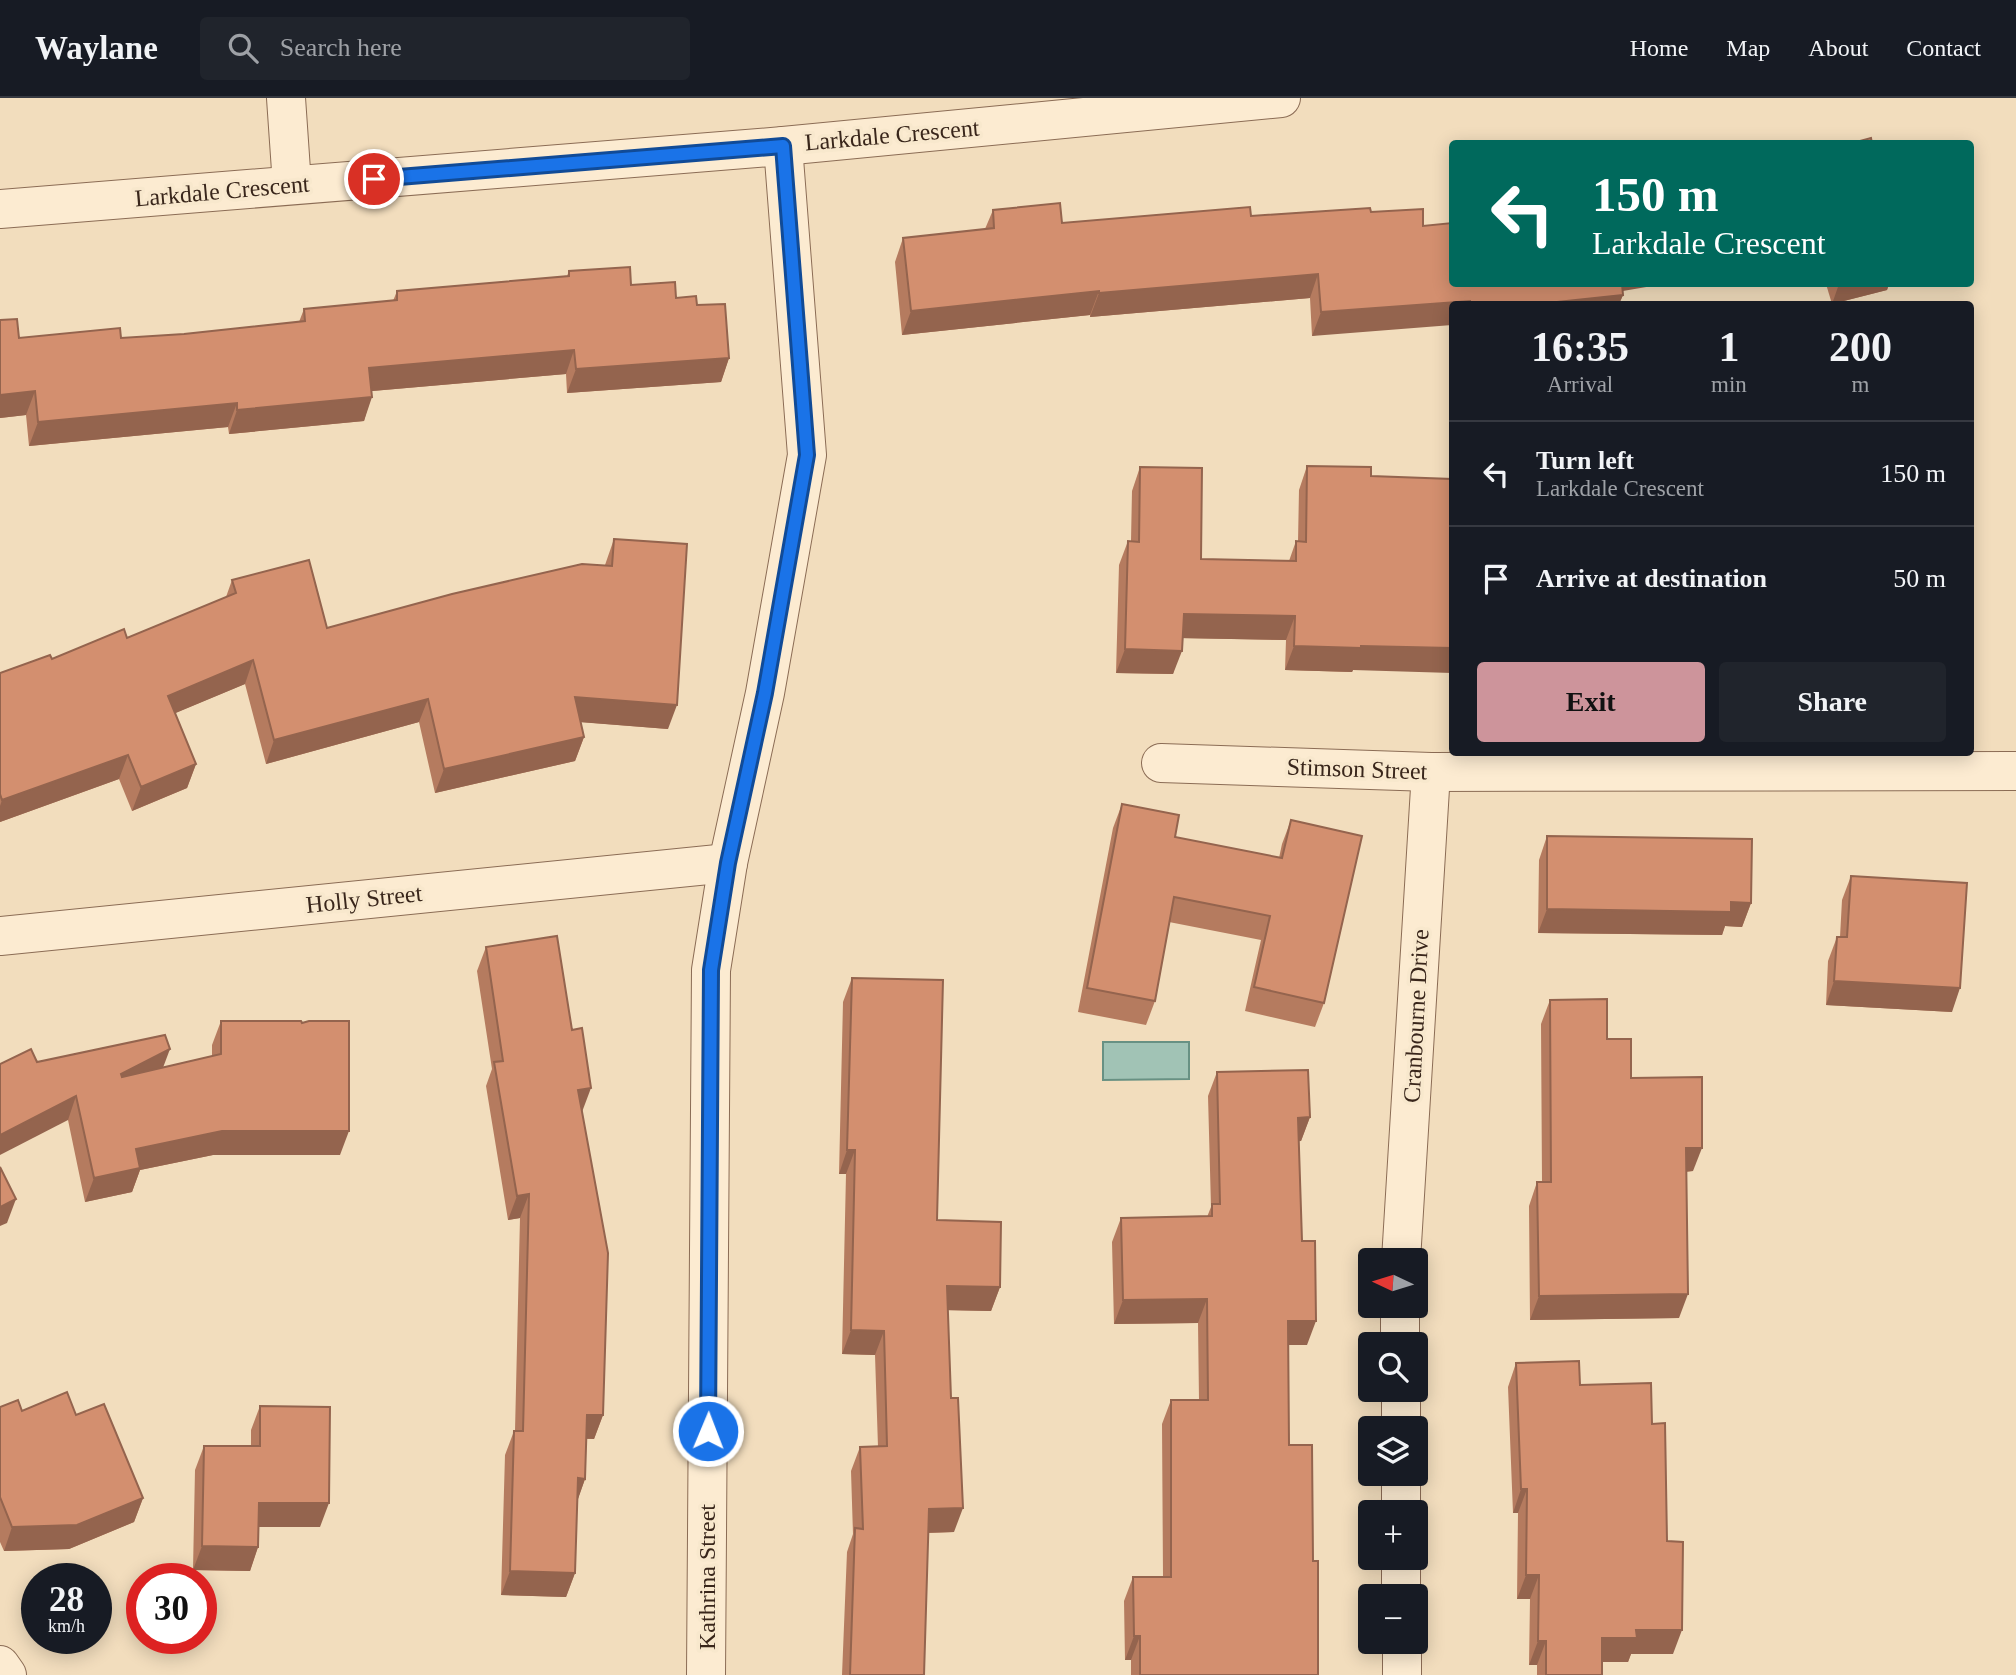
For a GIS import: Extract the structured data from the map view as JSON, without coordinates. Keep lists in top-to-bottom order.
{
  "streets": {
    "street": [
      "Larkdale Crescent",
      "Stimson Street",
      "Holly Street",
      "Cranbourne Drive",
      "Kathrina Street"
    ]
  },
  "crossings": [
    ["Larkdale Crescent", "Kathrina Street"],
    ["Stimson Street", "Cranbourne Drive"],
    ["Holly Street", "Kathrina Street"]
  ],
  "north": "left",
  "page": {
    "header": "Waylane",
    "search": "Search here",
    "nav": [
      "Home",
      "Map",
      "About",
      "Contact"
    ],
    "turn": ["150 m", "Larkdale Crescent"],
    "eta": [
      "16:35",
      "Arrival",
      "1",
      "min",
      "200",
      "m"
    ],
    "list": [
      {
        "name": "Turn left",
        "note": "Larkdale Crescent",
        "value": "150 m"
      },
      {
        "name": "Arrive at destination",
        "value": "50 m"
      }
    ],
    "buttons": ["Exit", "Share"],
    "map_buttons": ["+", "−"],
    "speed": "28 km/h",
    "limit": "30"
  }
}
